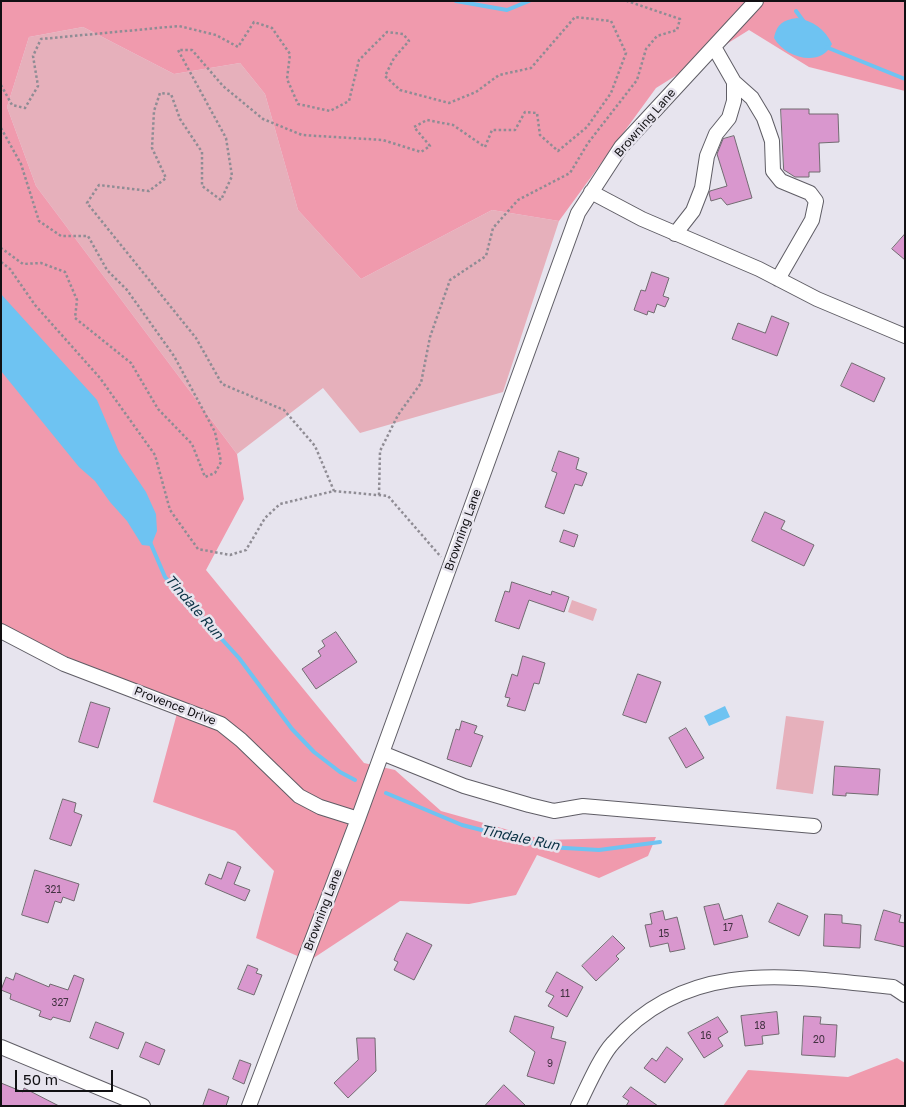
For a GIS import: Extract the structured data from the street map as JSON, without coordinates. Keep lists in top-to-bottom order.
{
  "streets": {
    "street": ["Browning Lane", "Provence Drive"]
  },
  "crossings": [
    ["Browning Lane", "Provence Drive"]
  ],
  "water": ["Tindale Run"],
  "house_numbers": [
    "321",
    "17",
    "15",
    "11",
    "327",
    "18",
    "16",
    "20",
    "9"
  ],
  "scale_bar": "50 m"
}
